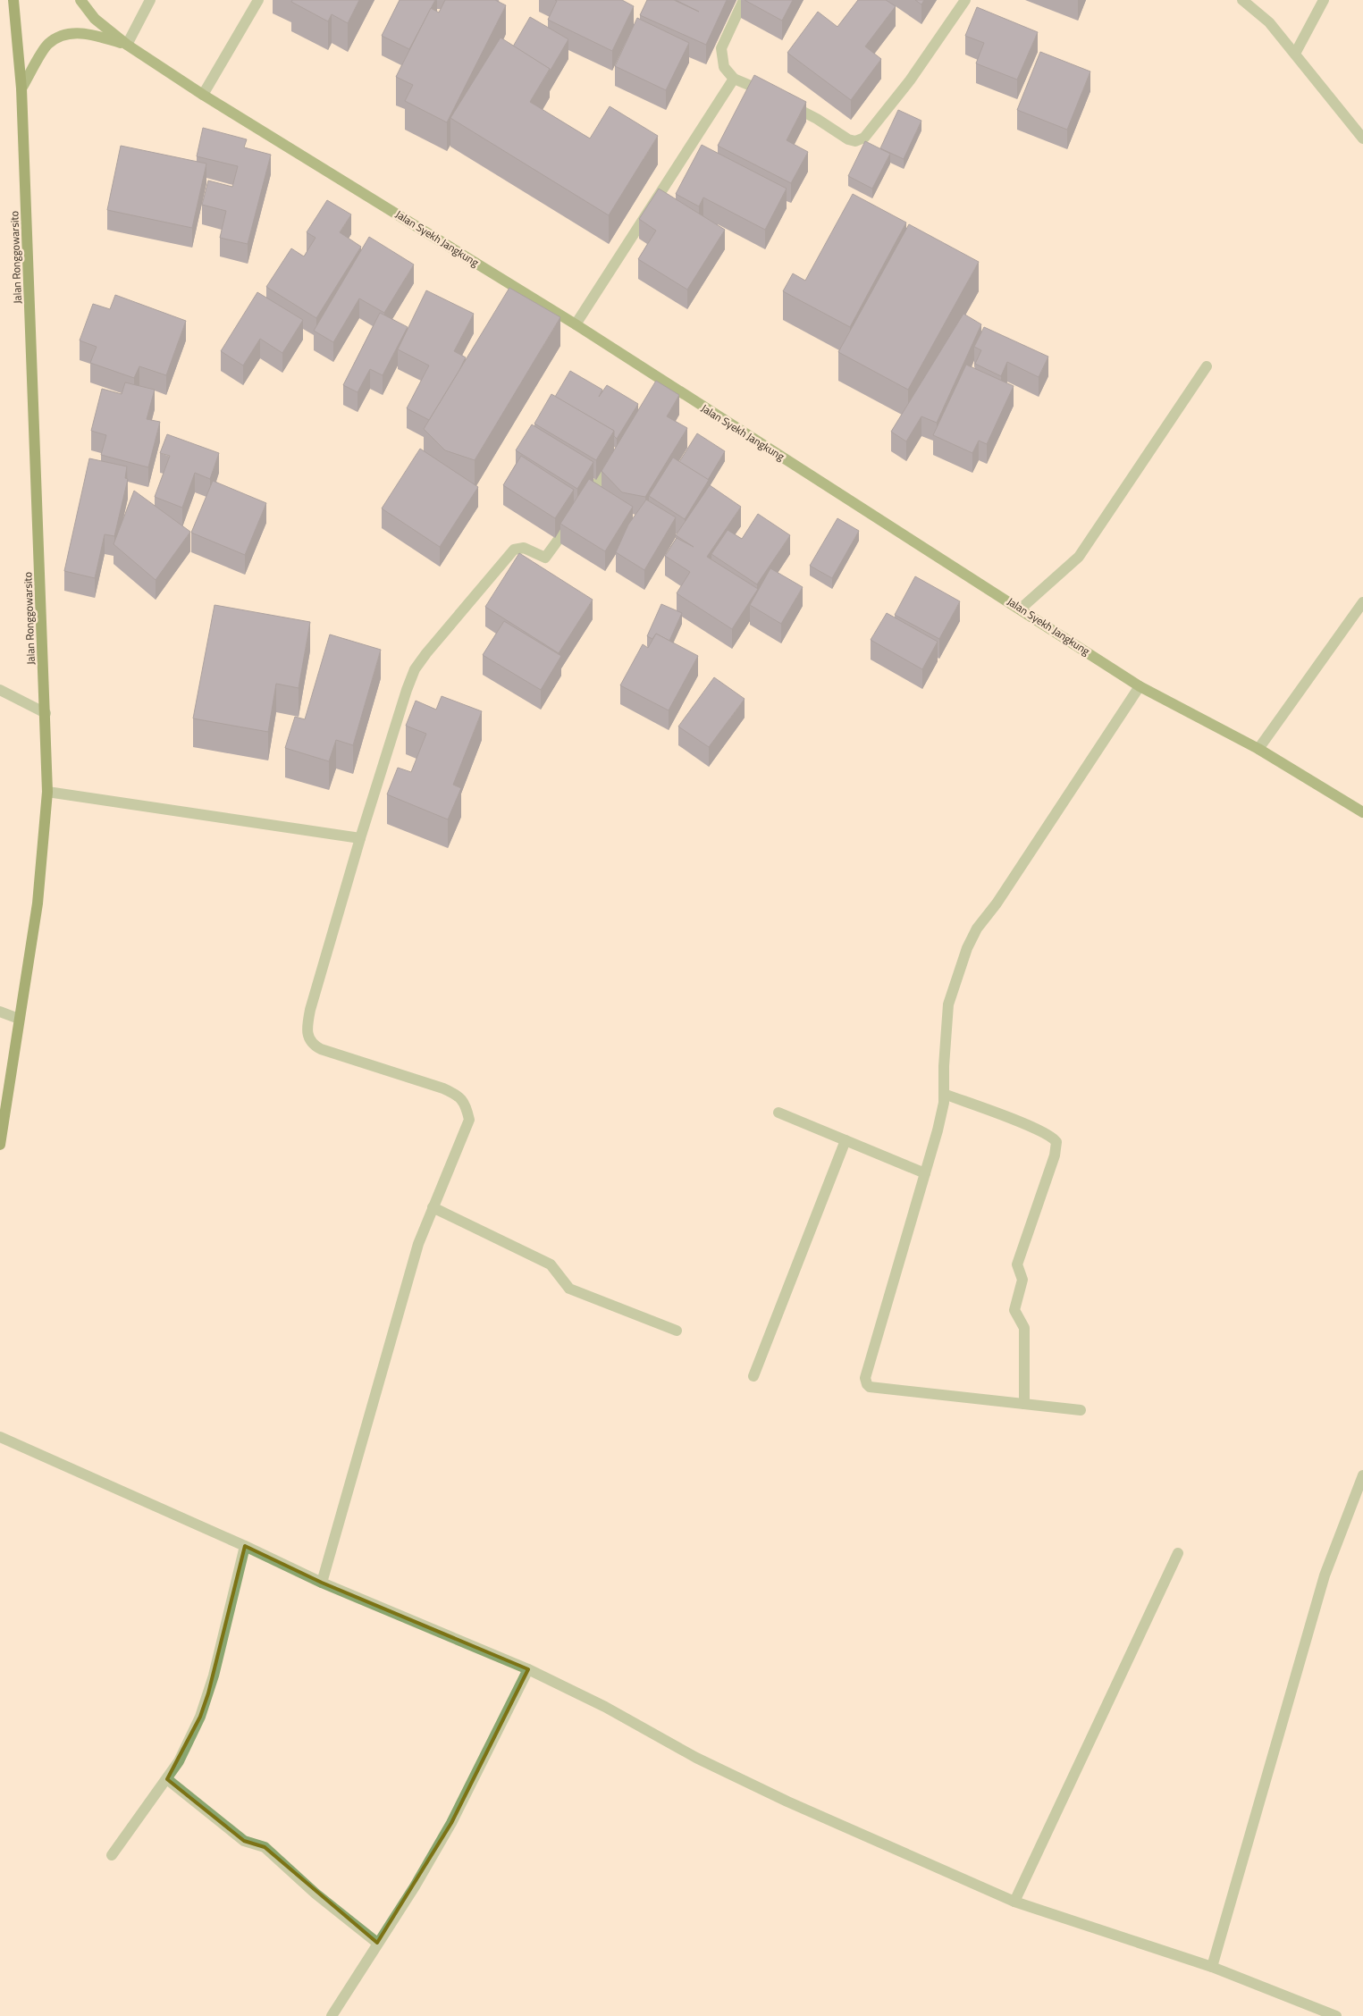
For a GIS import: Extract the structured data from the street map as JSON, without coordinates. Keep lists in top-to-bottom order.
{
  "streets": {
    "main road": ["Jalan Syekh Jangkung", "Jalan Ronggowarsito"]
  }
}
